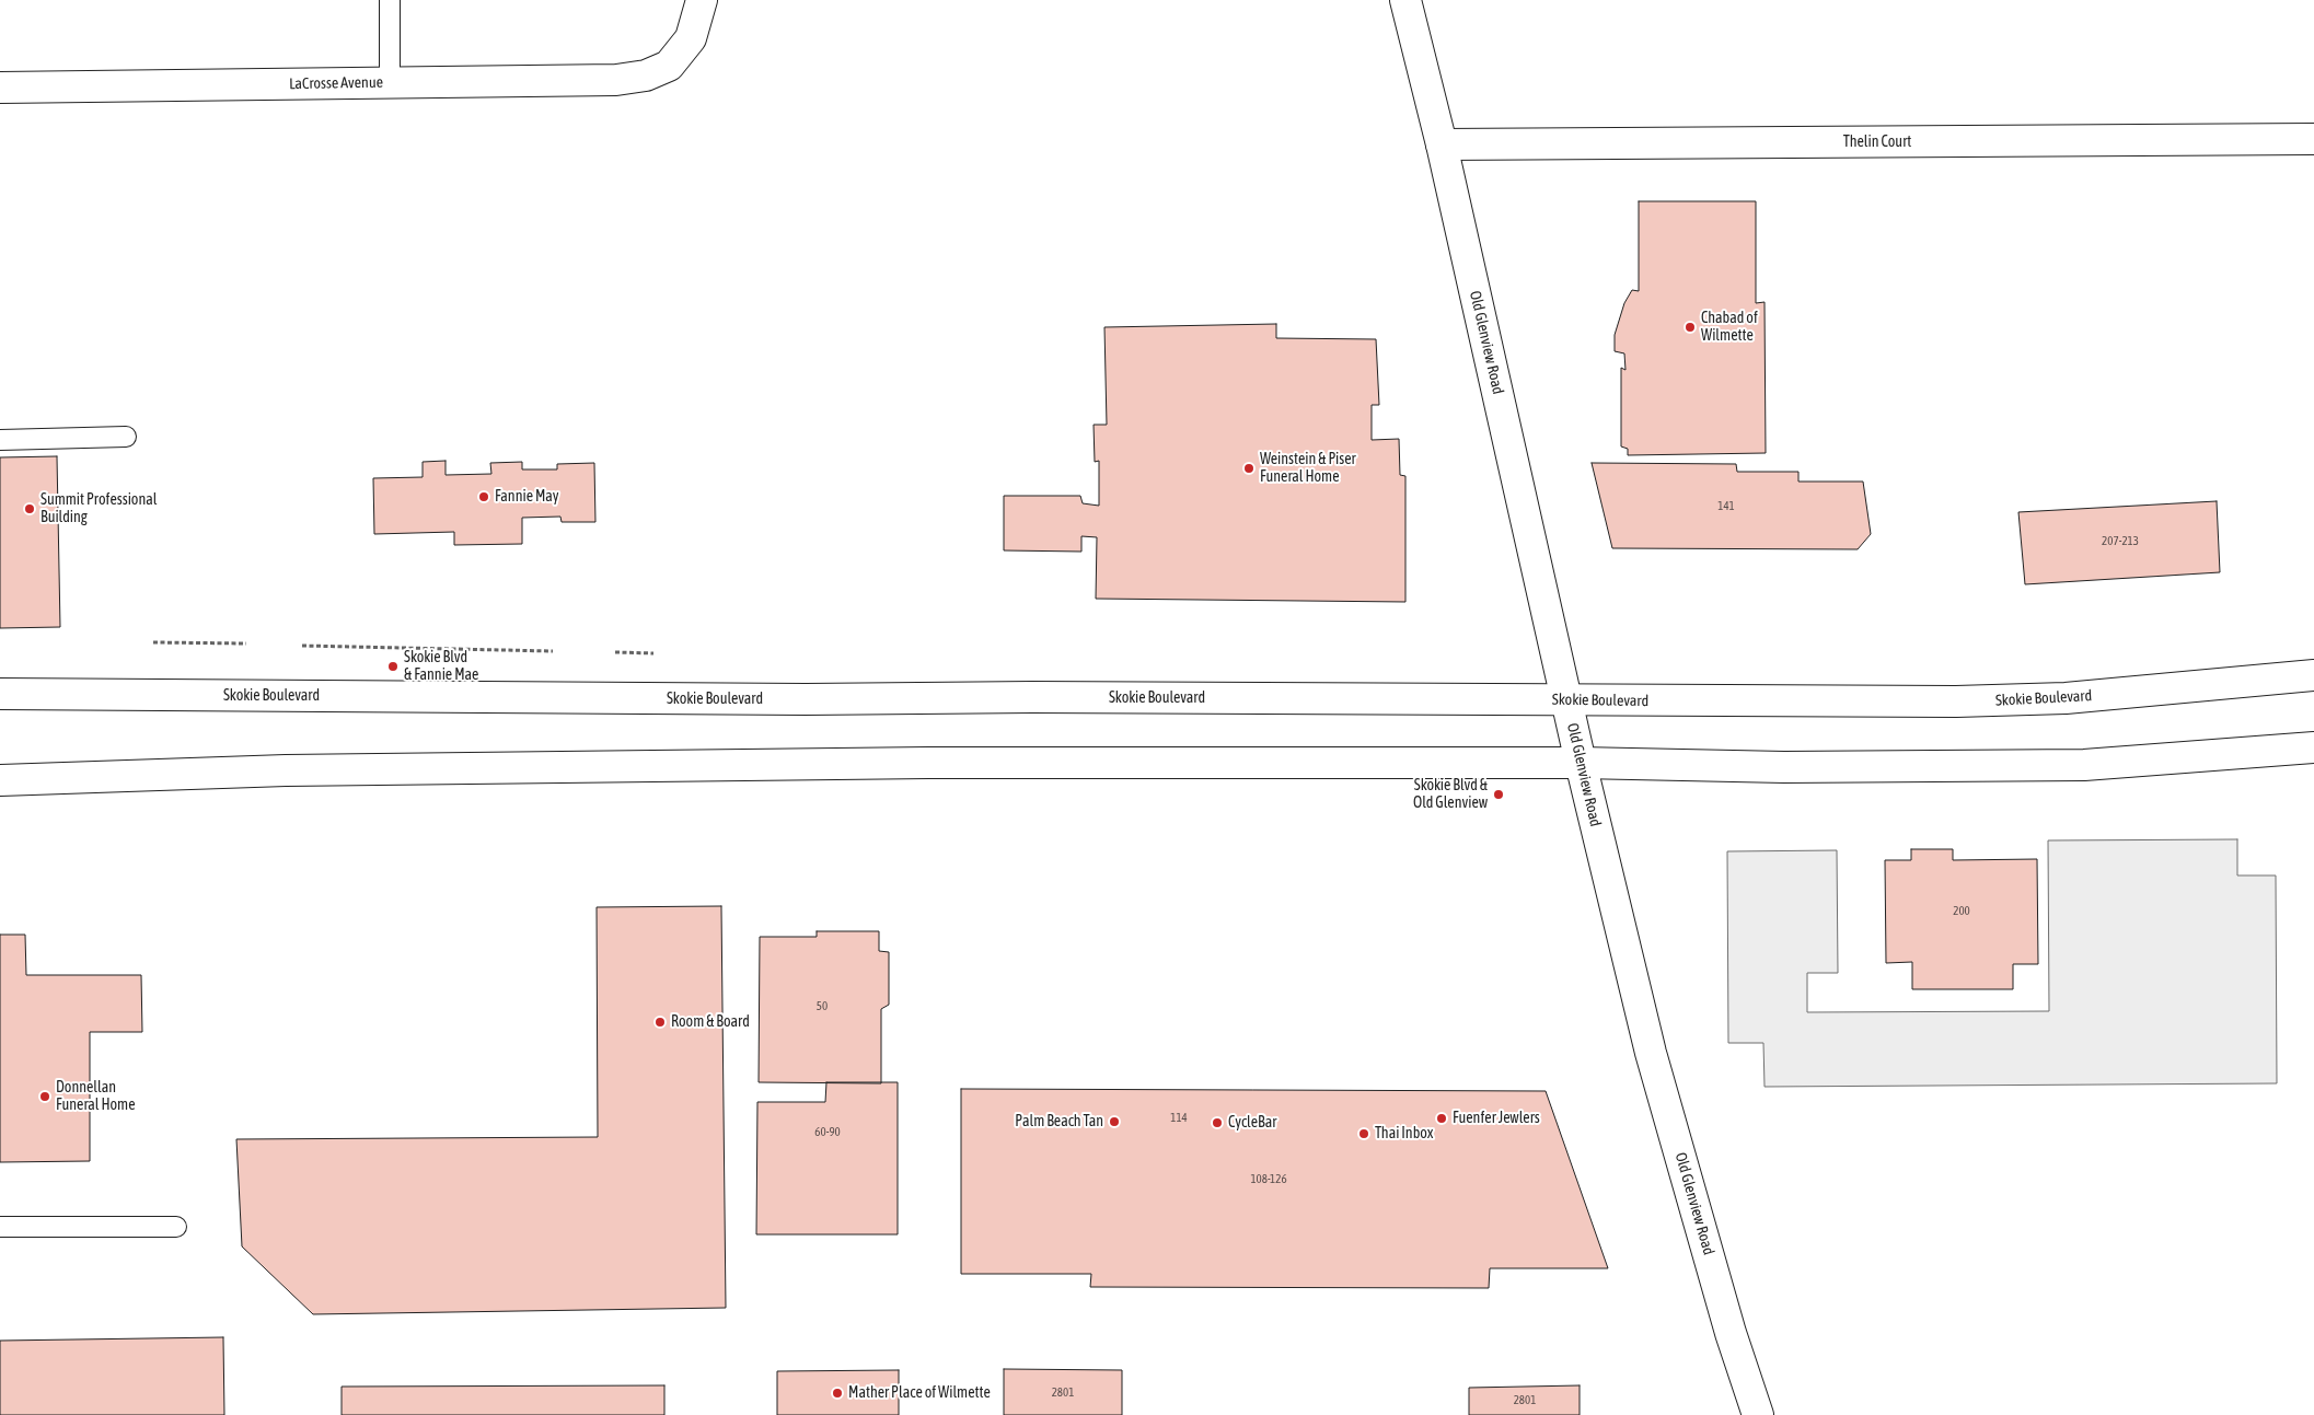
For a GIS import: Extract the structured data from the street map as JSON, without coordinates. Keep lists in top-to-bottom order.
{
  "streets": {
    "main road": [
      "LaCrosse Avenue",
      "Thelin Court",
      "Old Glenview Road",
      "Skokie Boulevard"
    ]
  },
  "crossings": [
    ["Thelin Court", "Old Glenview Road"],
    ["Old Glenview Road", "Skokie Boulevard"]
  ],
  "places": [
    "Chabad of Wilmette",
    "Weinstein & Piser Funeral Home",
    "Fannie May",
    "Summit Professional Building",
    "Skokie Blvd & Fannie Mae",
    "Skokie Blvd & Old Glenview",
    "Room & Board",
    "Donnellan Funeral Home",
    "Fuenfer Jewlers",
    "Palm Beach Tan",
    "CycleBar",
    "Thai Inbox",
    "Mather Place of Wilmette"
  ],
  "house_numbers": [
    "141",
    "207-213",
    "200",
    "50",
    "114",
    "60-90",
    "108-126",
    "2801",
    "2801"
  ]
}
